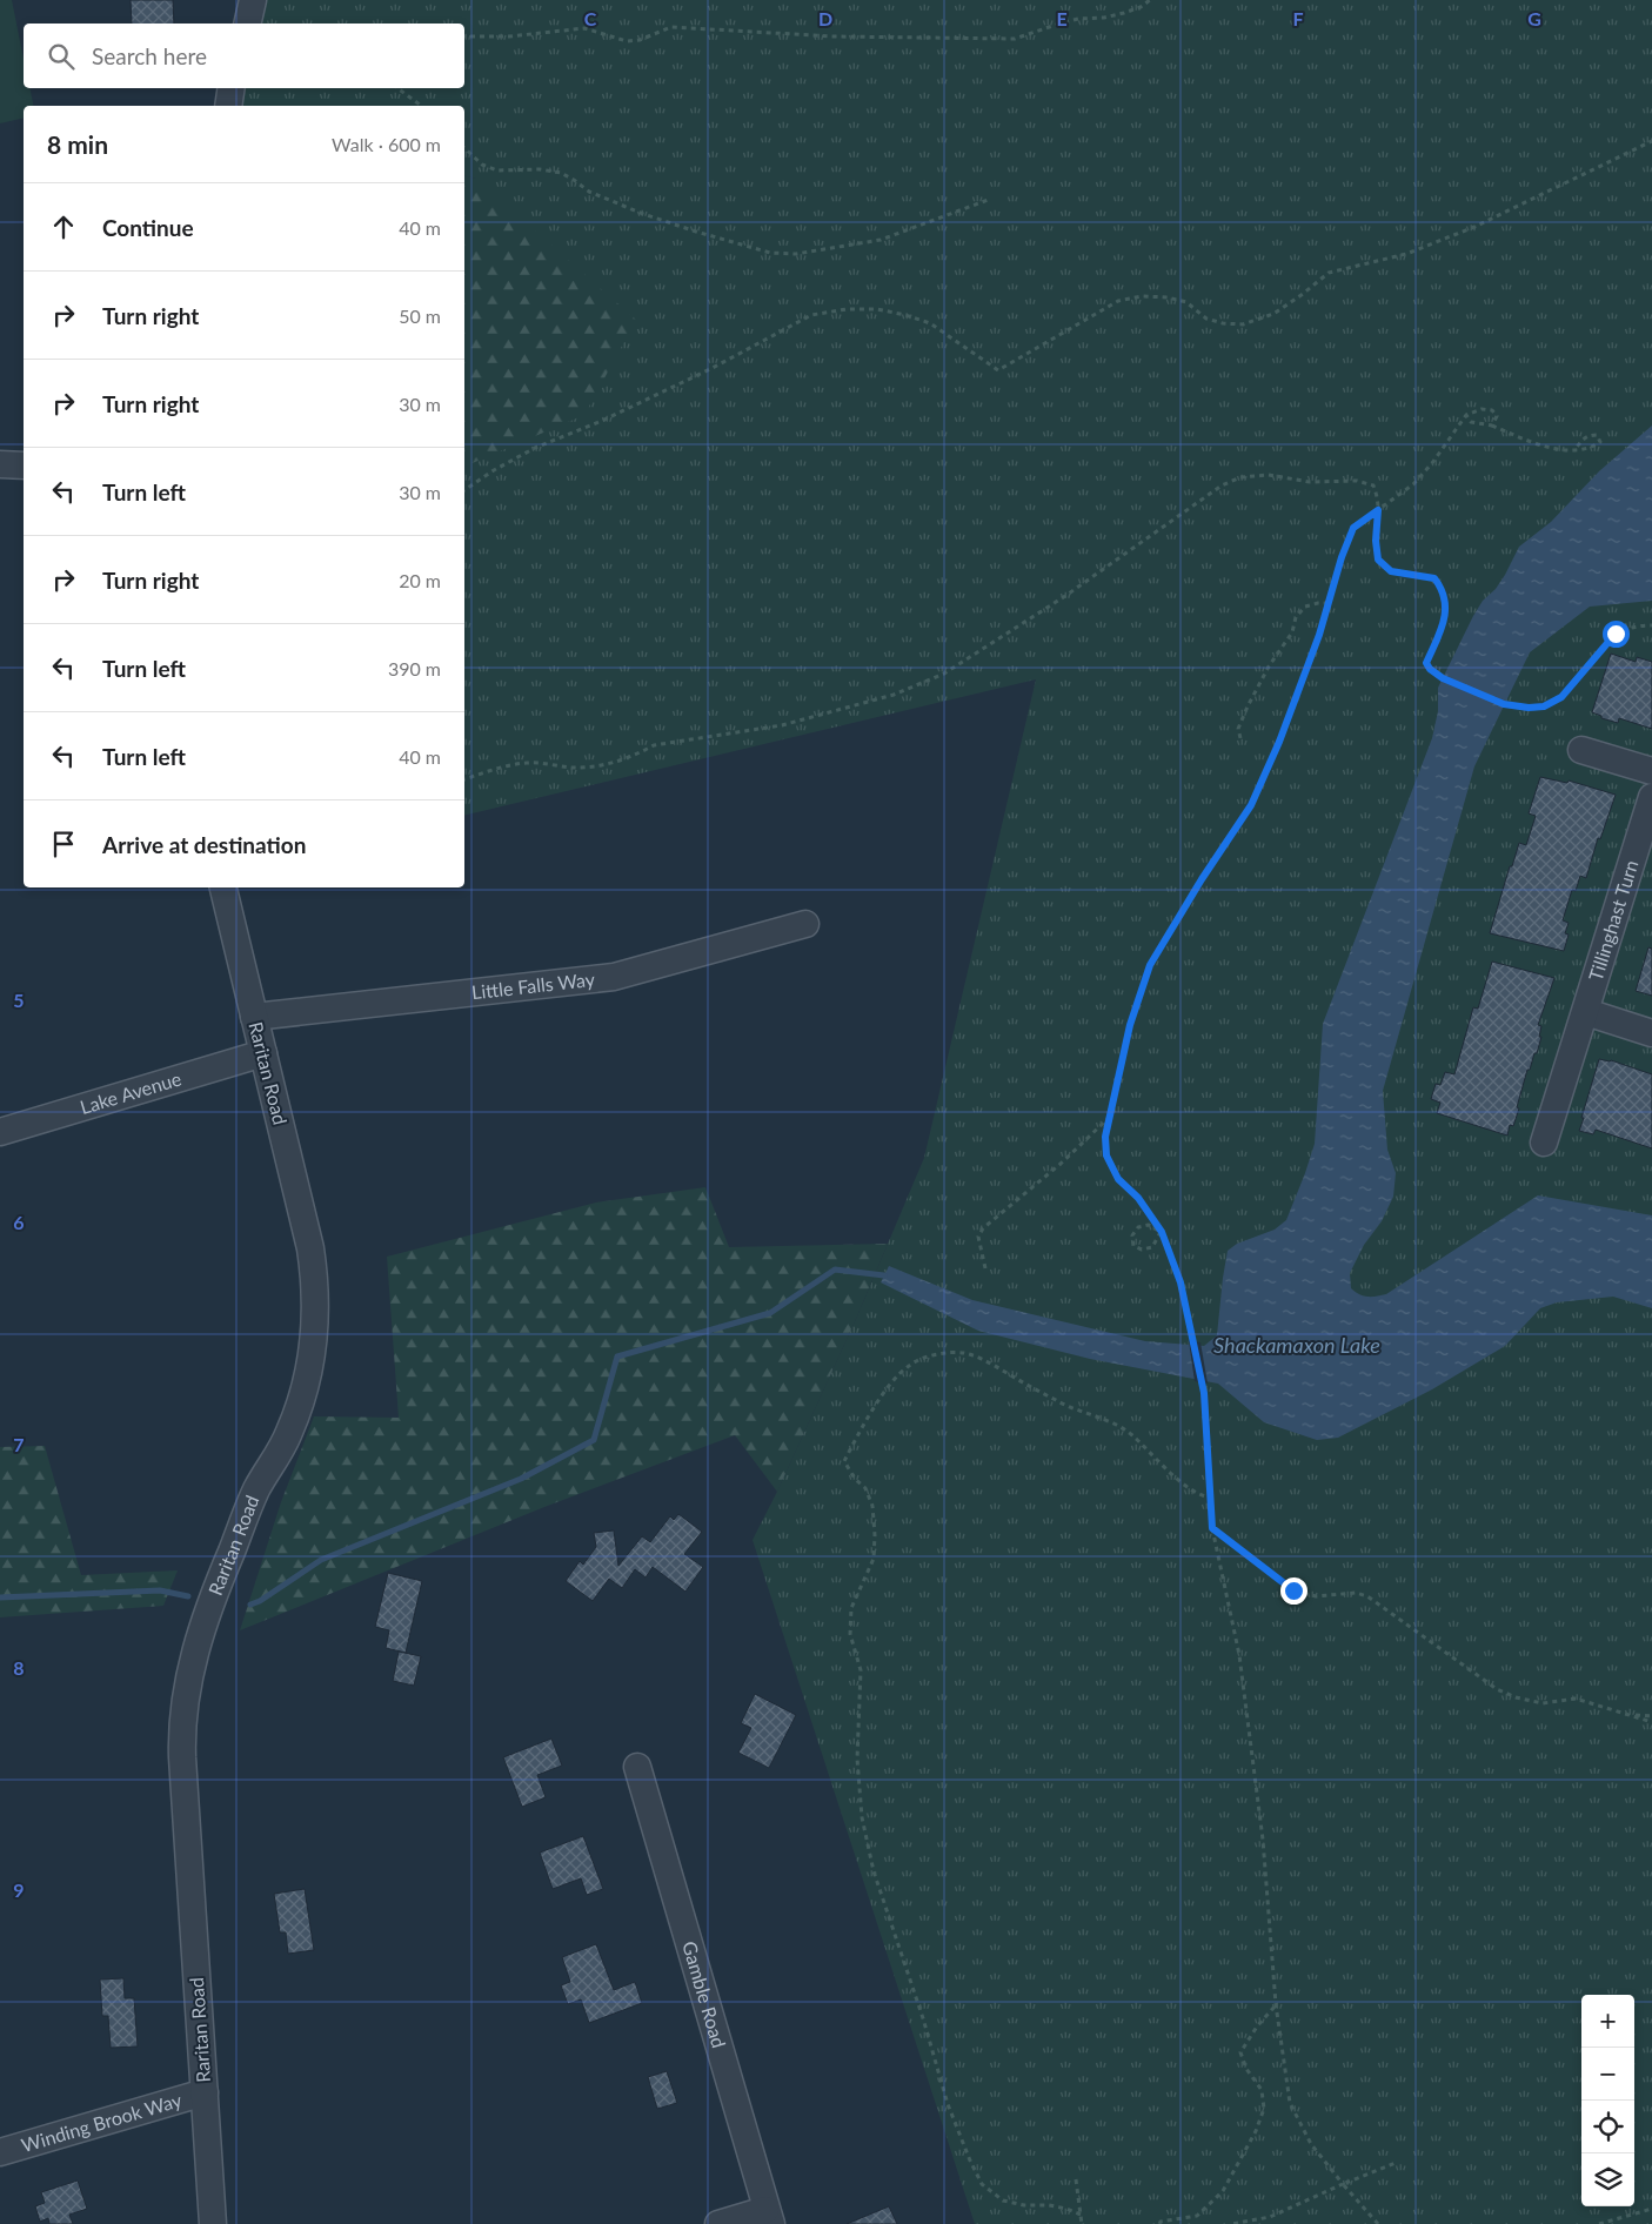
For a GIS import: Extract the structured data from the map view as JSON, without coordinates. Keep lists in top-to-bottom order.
{
  "streets": {
    "street": [
      "Tillinghast Turn",
      "Little Falls Way",
      "Raritan Road",
      "Lake Avenue",
      "Gamble Road",
      "Winding Brook Way"
    ]
  },
  "crossings": [
    ["Little Falls Way", "Raritan Road"],
    ["Raritan Road", "Lake Avenue"],
    ["Raritan Road", "Winding Brook Way"]
  ],
  "water": ["Shackamaxon Lake"],
  "page": {
    "search": "Search here",
    "heading": ["8 min", "Walk · 600 m"],
    "list": [
      ["Continue", "40 m"],
      ["Turn right", "50 m"],
      ["Turn right", "30 m"],
      ["Turn left", "30 m"],
      ["Turn right", "20 m"],
      ["Turn left", "390 m"],
      ["Turn left", "40 m"],
      "Arrive at destination"
    ],
    "map_buttons": ["+", "−"]
  },
  "grid": {
    "columns": [
      "C",
      "D",
      "E",
      "F",
      "G"
    ],
    "rows": [
      "5",
      "6",
      "7",
      "8",
      "9"
    ]
  }
}
